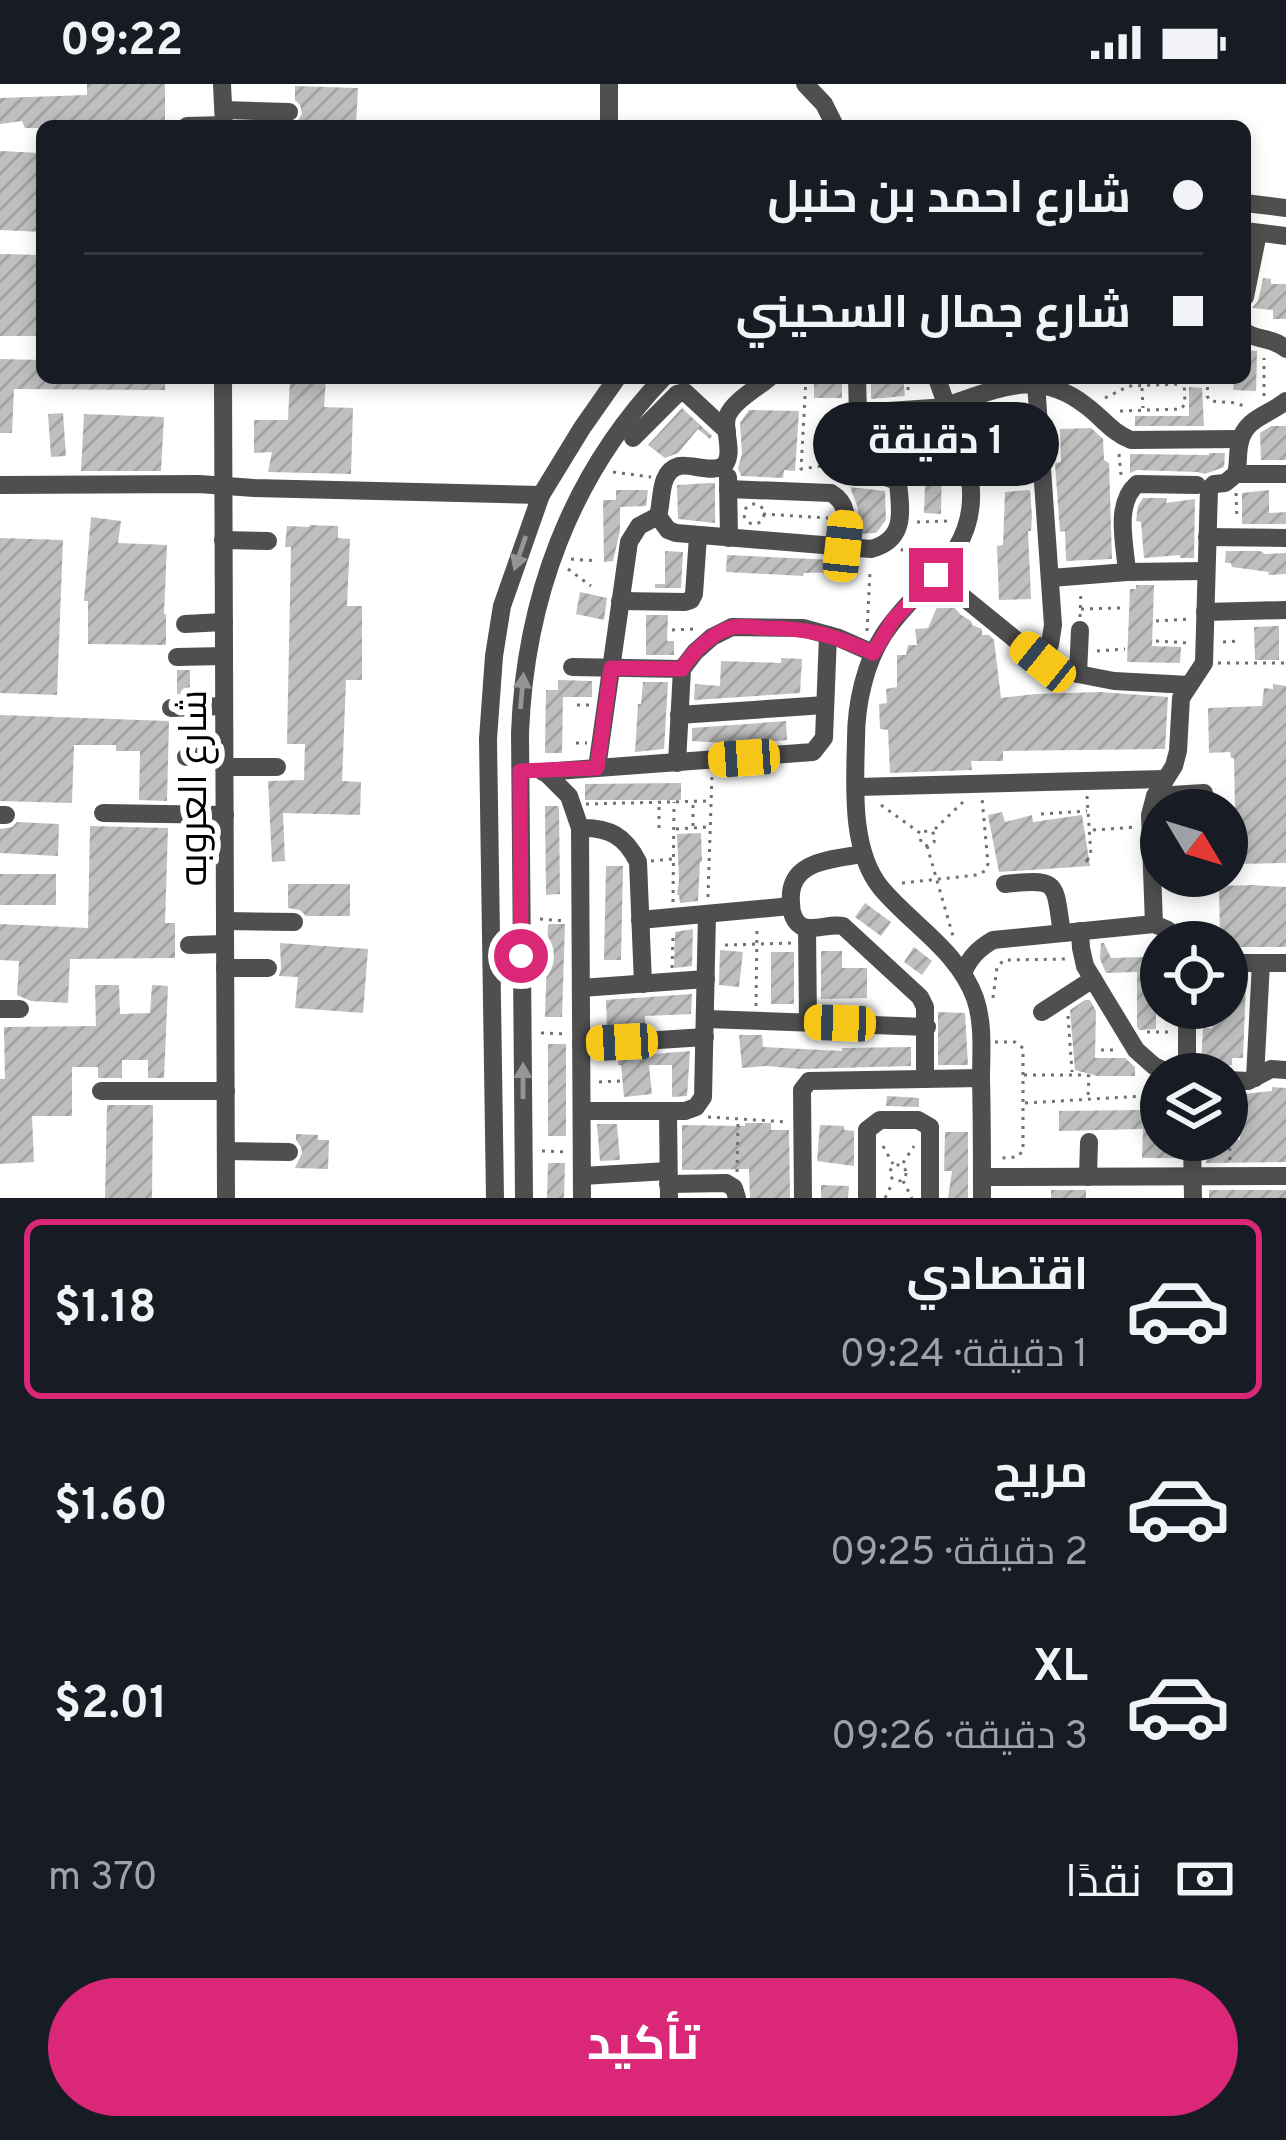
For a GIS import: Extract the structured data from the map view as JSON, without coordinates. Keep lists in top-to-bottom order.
{
  "streets": {
    "street": ["شارع العروبه"]
  },
  "north": "bottom right",
  "page": {
    "status": "09:22",
    "banner": ["شارع احمد بن حنبل", "شارع جمال السحيني"],
    "bubble": "1 دقيقة",
    "list": [
      {
        "name": "اقتصادي",
        "note": "1 دقيقة · 09:24",
        "value": "$1.18"
      },
      {
        "name": "مريح",
        "note": "2 دقيقة · 09:25",
        "value": "$1.60"
      },
      {
        "name": "XL",
        "note": "3 دقيقة · 09:26",
        "value": "$2.01"
      }
    ],
    "pay": ["نقدًا", "370 m"],
    "buttons": "تأكيد"
  }
}
